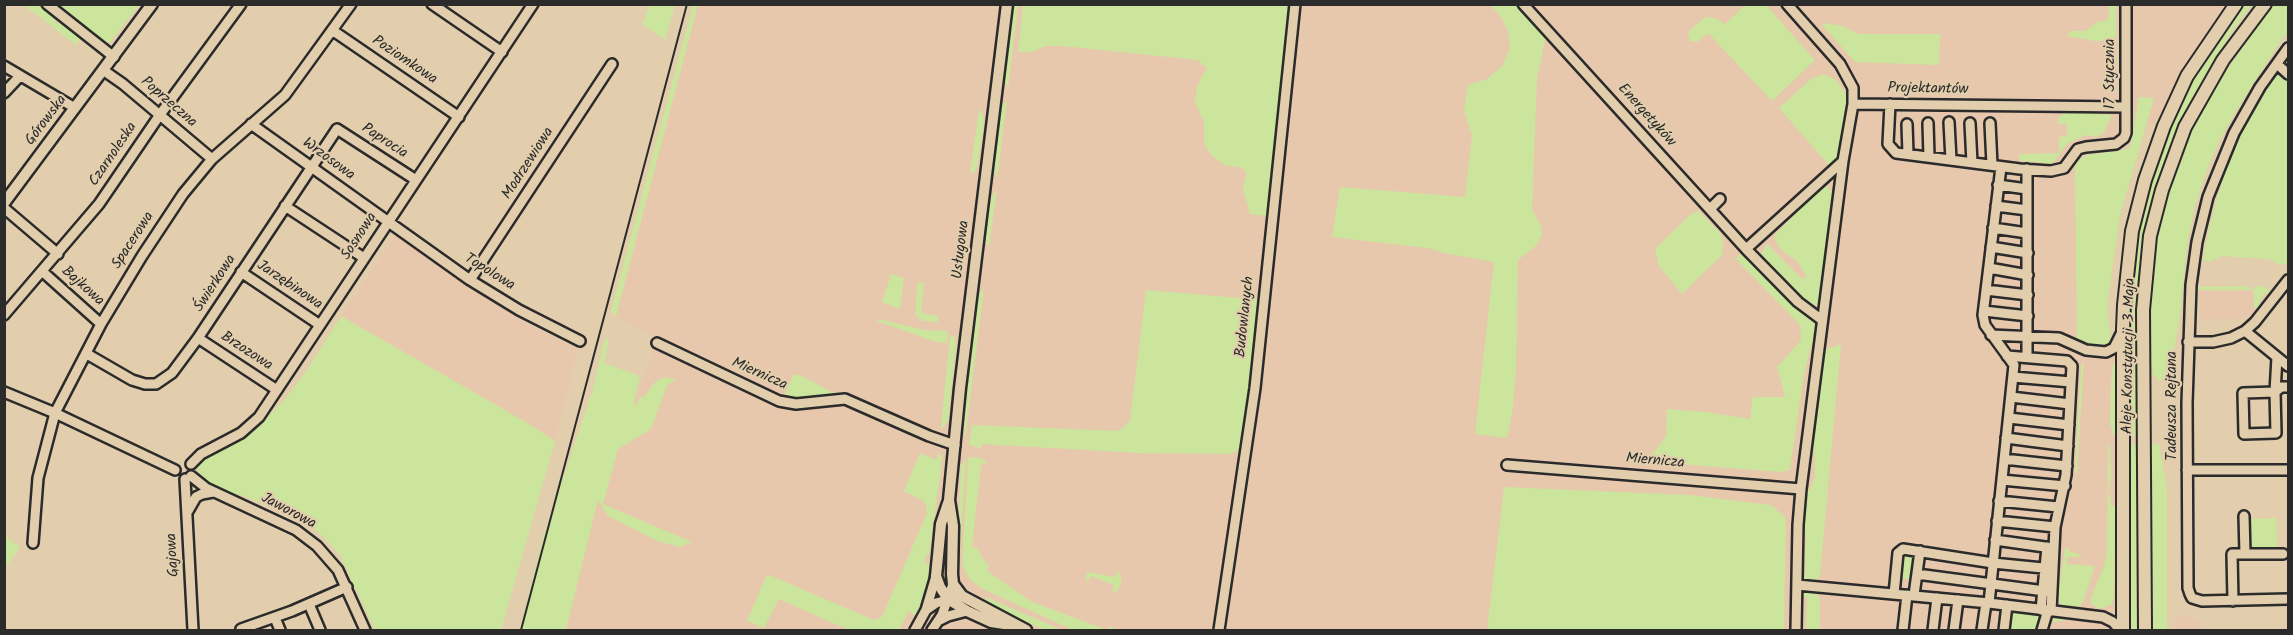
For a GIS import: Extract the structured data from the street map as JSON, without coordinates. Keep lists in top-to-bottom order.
{
  "streets": {
    "main road": ["Aleje Konstytucji 3 Maja"],
    "street": [
      "Poziomkowa",
      "17 Stycznia",
      "Projektantów",
      "Poprzeczna",
      "Energetyków",
      "Górowska",
      "Paprocia",
      "Czarnoleska",
      "Wrzosowa",
      "Modrzewiowa",
      "Sosnowa",
      "Spacerowa",
      "Usługowa",
      "Topolowa",
      "Świerkowa",
      "Jarzębinowa",
      "Bajkowa",
      "Budowlanych",
      "Brzozowa",
      "Miernicza",
      "Tadeusza Rejtana",
      "Jaworowa",
      "Gajowa"
    ]
  },
  "crossings": [
    ["Poziomkowa", "Sosnowa"],
    ["Poziomkowa", "Spacerowa"],
    ["17 Stycznia", "Projektantów"],
    ["Poprzeczna", "Górowska"],
    ["Poprzeczna", "Czarnoleska"],
    ["Poprzeczna", "Spacerowa"],
    ["Paprocia", "Sosnowa"],
    ["Paprocia", "Świerkowa"],
    ["Czarnoleska", "Bajkowa"],
    ["Wrzosowa", "Sosnowa"],
    ["Wrzosowa", "Spacerowa"],
    ["Wrzosowa", "Topolowa"],
    ["Wrzosowa", "Świerkowa"],
    ["Modrzewiowa", "Topolowa"],
    ["Sosnowa", "Topolowa"],
    ["Sosnowa", "Jarzębinowa"],
    ["Sosnowa", "Brzozowa"],
    ["Sosnowa", "Jaworowa"],
    ["Sosnowa", "Gajowa"],
    ["Spacerowa", "Świerkowa"],
    ["Spacerowa", "Bajkowa"],
    ["Usługowa", "Miernicza"],
    ["Świerkowa", "Jarzębinowa"],
    ["Świerkowa", "Brzozowa"],
    ["Jaworowa", "Gajowa"]
  ]
}
